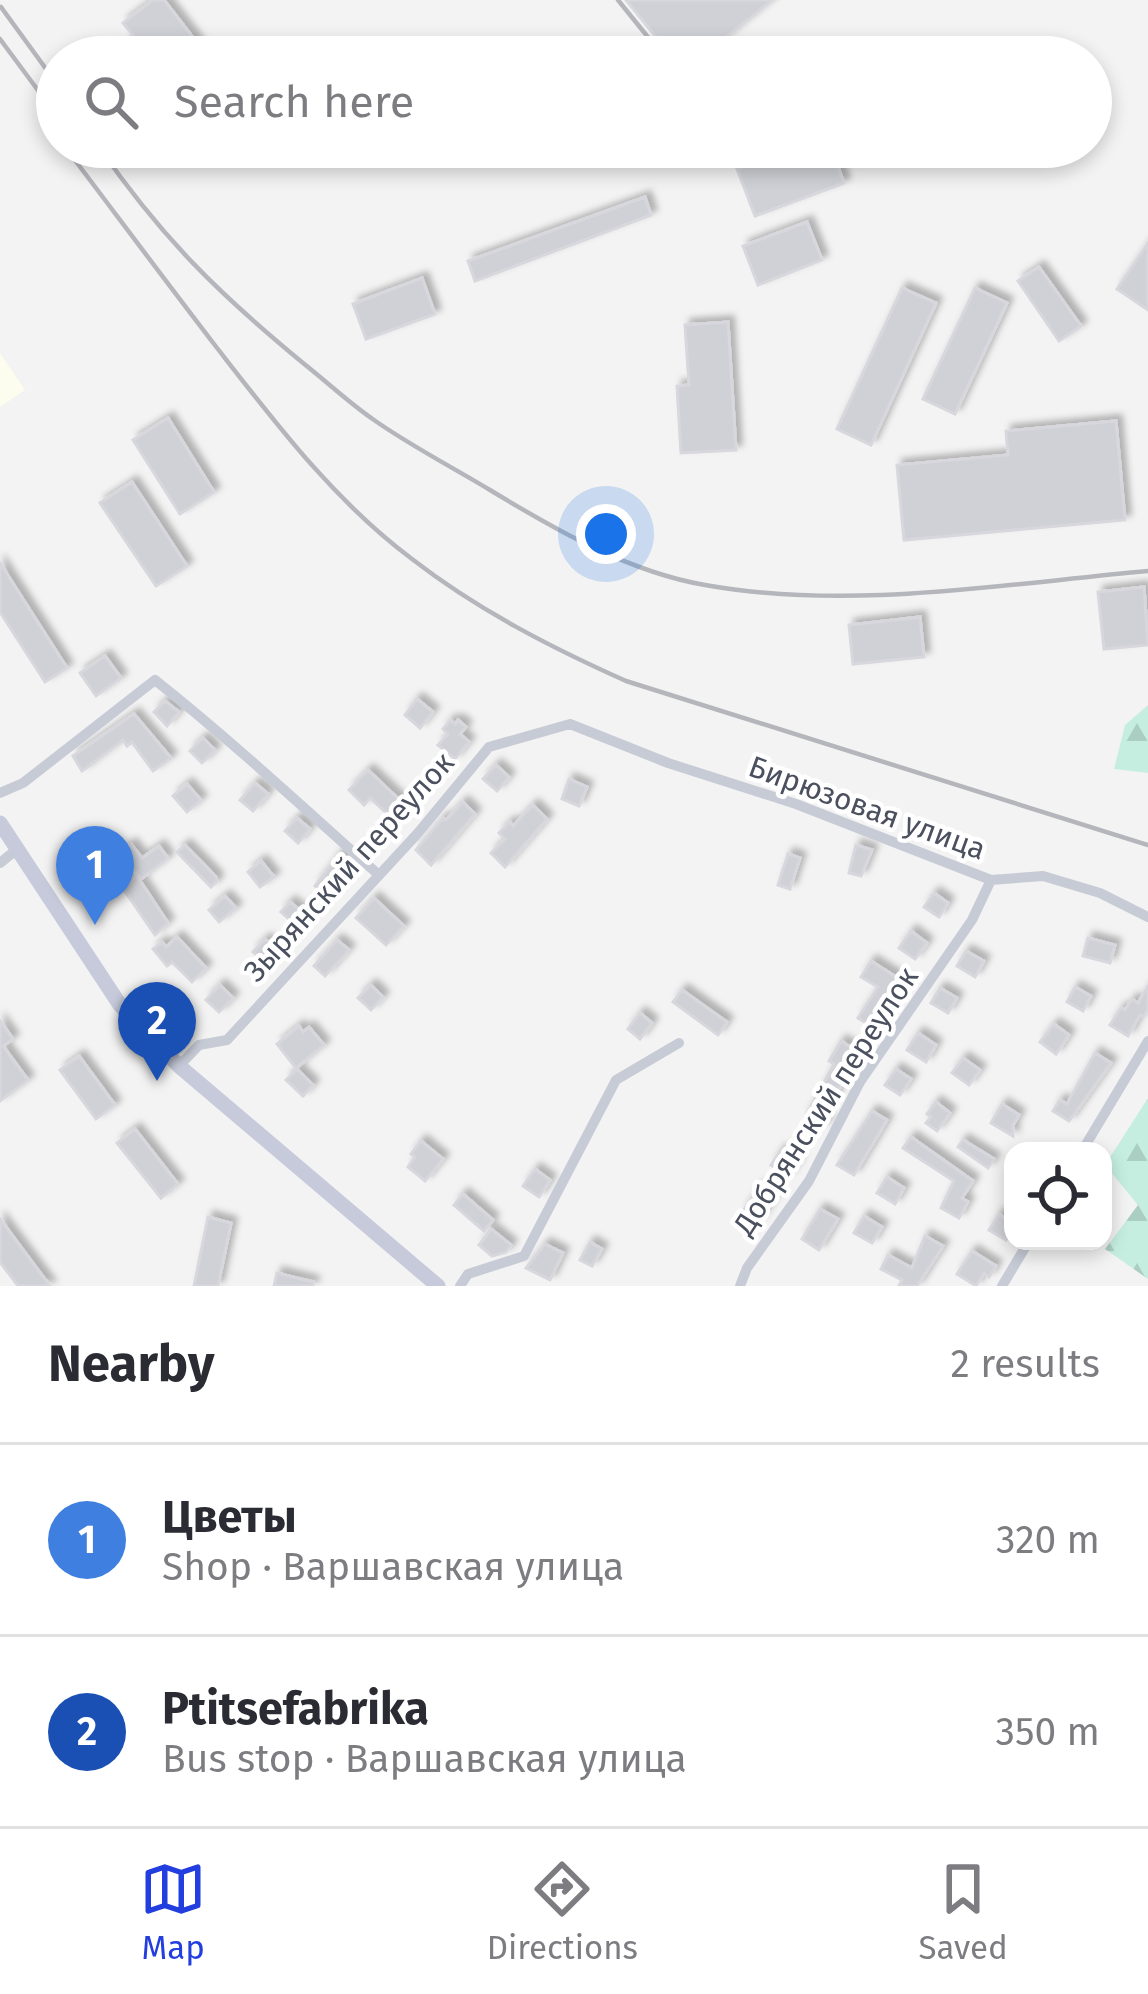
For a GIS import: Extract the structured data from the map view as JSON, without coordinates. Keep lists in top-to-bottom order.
{
  "streets": {
    "street": ["Бирюзовая улица", "Зырянский переулок", "Добрянский переулок"]
  },
  "crossings": [
    ["Бирюзовая улица", "Зырянский переулок"],
    ["Бирюзовая улица", "Добрянский переулок"]
  ],
  "page": {
    "search": "Search here",
    "pins": ["1", "2"],
    "heading": ["Nearby", "2 results"],
    "list": [
      {
        "mark": "1",
        "name": "Цветы",
        "note": "Shop · Варшавская улица",
        "value": "320 m"
      },
      {
        "mark": "2",
        "name": "Ptitsefabrika",
        "note": "Bus stop · Варшавская улица",
        "value": "350 m"
      }
    ],
    "nav": ["Map", "Directions", "Saved"]
  }
}
